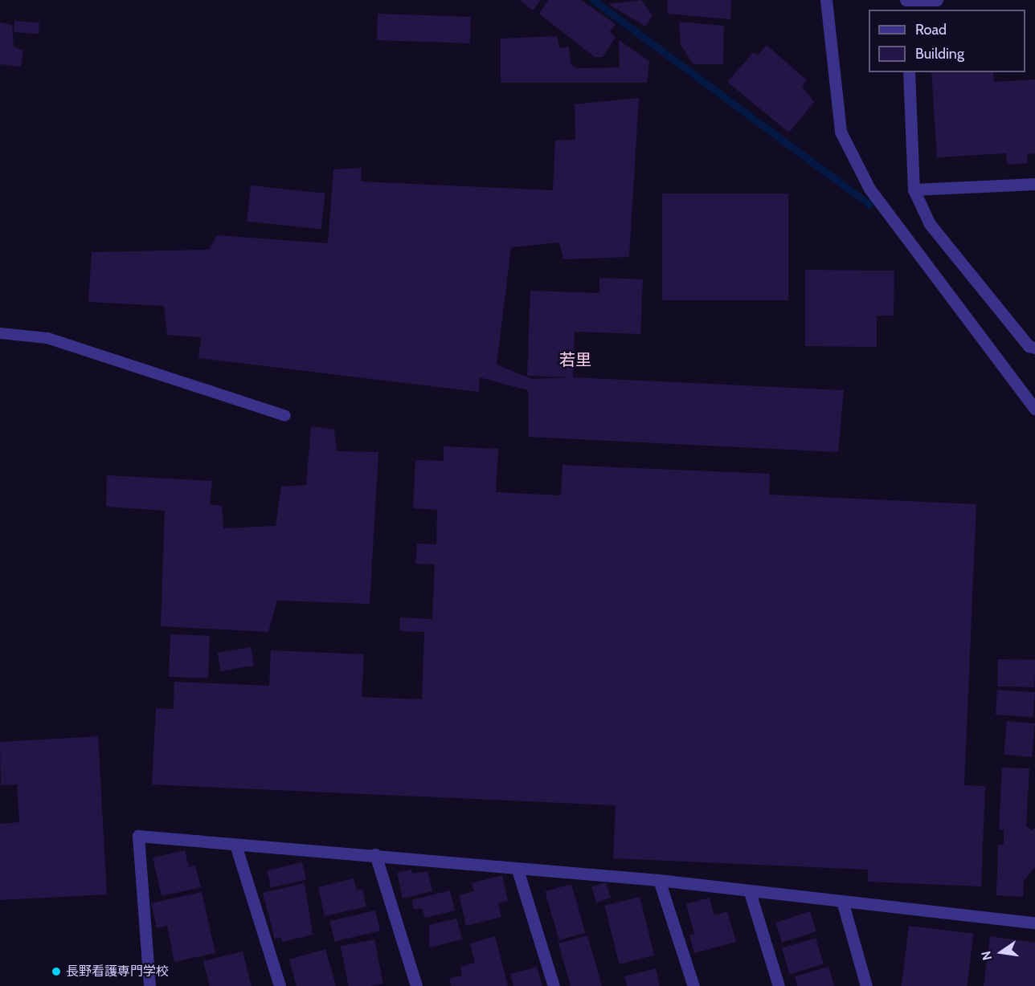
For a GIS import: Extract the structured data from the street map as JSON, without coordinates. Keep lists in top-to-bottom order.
{
  "districts": ["若里"],
  "places": ["長野看護専門学校"],
  "legend": ["Road", "Building"],
  "north": "left"
}
